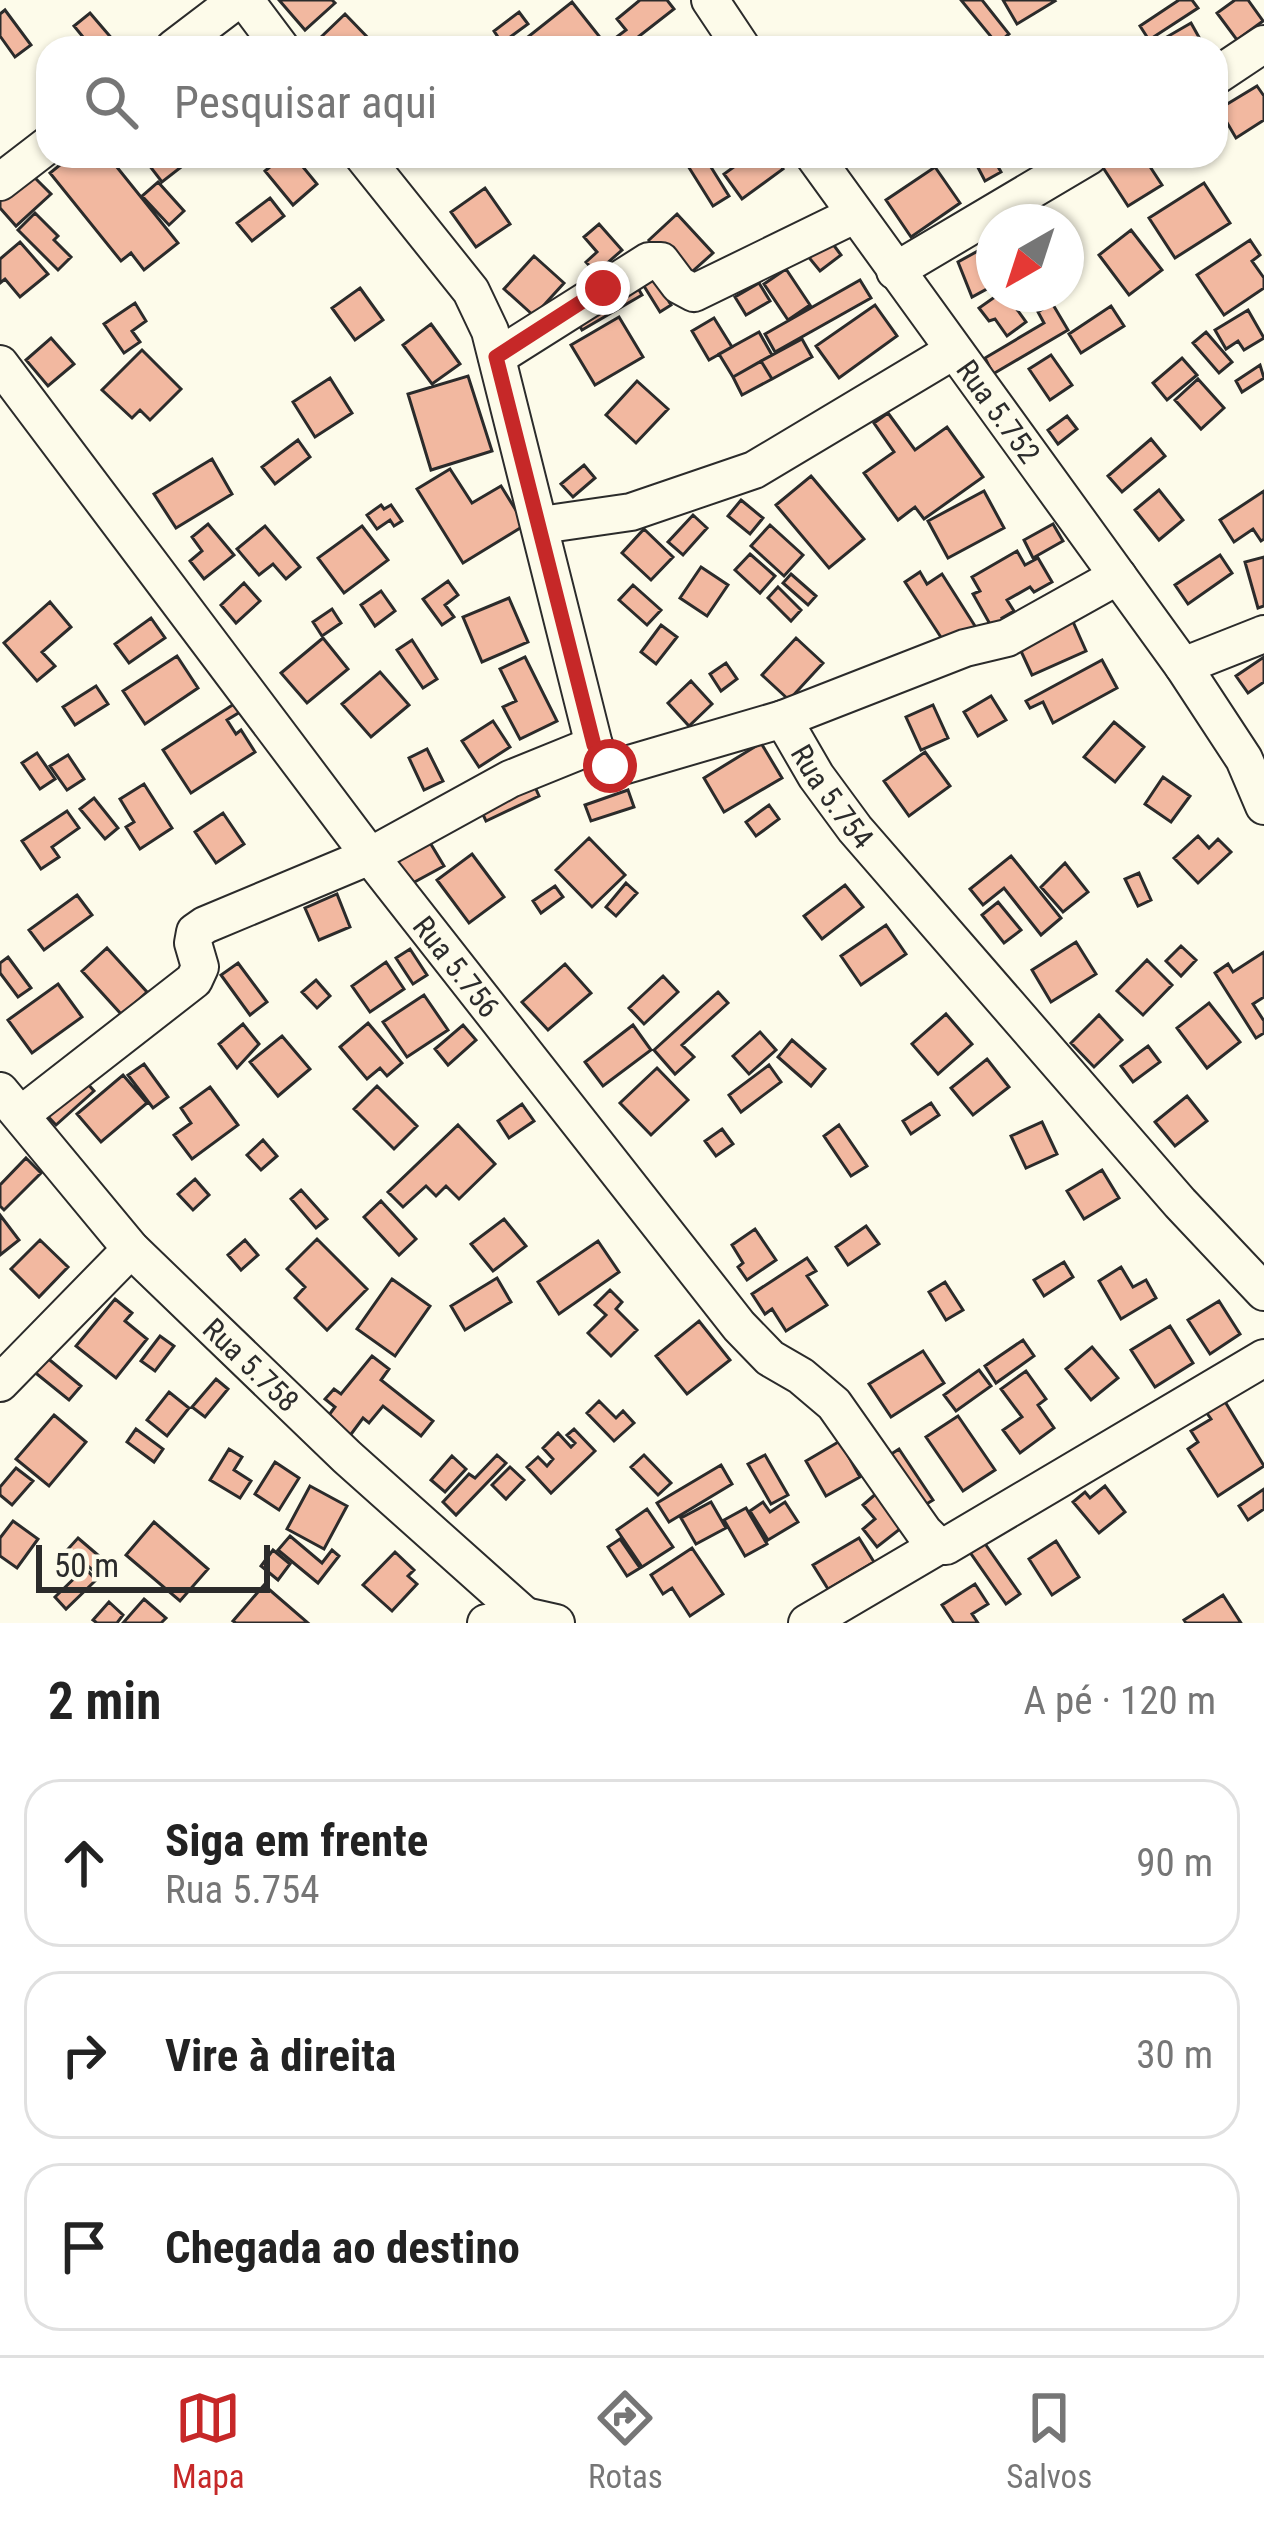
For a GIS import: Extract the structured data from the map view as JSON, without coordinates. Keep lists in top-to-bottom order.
{
  "streets": {
    "street": [
      "Rua 5.752",
      "Rua 5.754",
      "Rua 5.756",
      "Rua 5.758"
    ]
  },
  "scale_bar": "50 m",
  "north": "bottom left",
  "page": {
    "search": "Pesquisar aqui",
    "scale": "50 m",
    "heading": ["2 min", "A pé · 120 m"],
    "list": [
      ["Siga em frente", "Rua 5.754", "90 m"],
      ["Vire à direita", "30 m"],
      "Chegada ao destino"
    ],
    "nav": ["Mapa", "Rotas", "Salvos"]
  }
}
